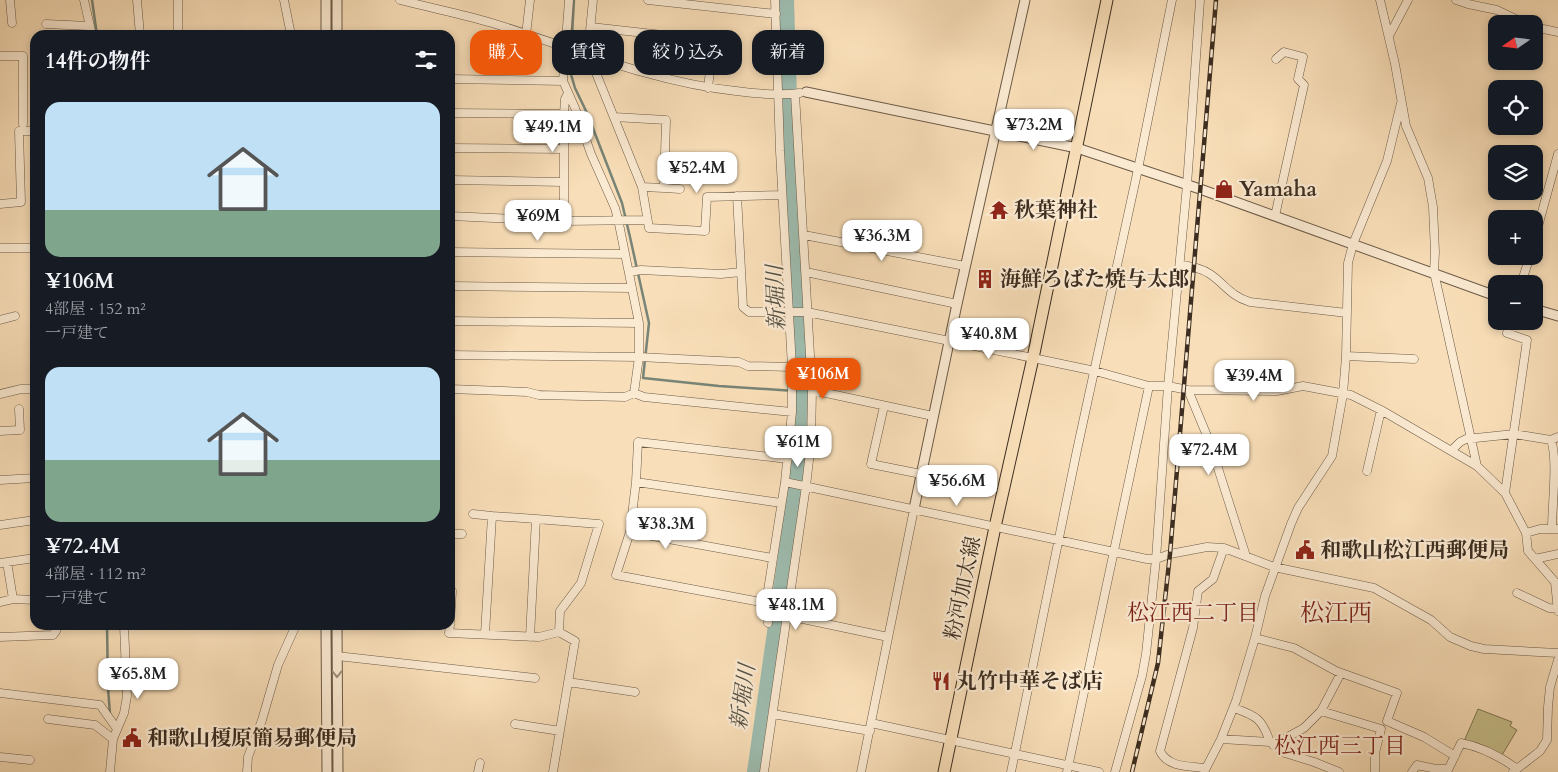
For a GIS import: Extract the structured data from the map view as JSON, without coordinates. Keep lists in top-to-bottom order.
{
  "streets": {
    "main road": ["粉河加太線"]
  },
  "districts": ["松江西二丁目", "松江西", "松江西三丁目"],
  "water": ["新堀川"],
  "places": {
    "shop": ["Yamaha"],
    "temple": ["秋葉神社"],
    "building": ["海鮮ろばた焼与太郎"],
    "public building": ["和歌山松江西郵便局", "和歌山榎原簡易郵便局"],
    "restaurant": ["丸竹中華そば店"]
  },
  "north": "left",
  "page": {
    "map_buttons": ["+", "−"],
    "chip": [
      "購入",
      "賃貸",
      "絞り込み",
      "新着"
    ],
    "heading": "14件の物件",
    "list": [
      {
        "name": "¥106M",
        "note": "4部屋 · 152 m² · 一戸建て"
      },
      {
        "name": "¥72.4M",
        "note": "4部屋 · 112 m² · 一戸建て"
      }
    ],
    "price": [
      "¥73.2M",
      "¥49.1M",
      "¥52.4M",
      "¥69M",
      "¥36.3M",
      "¥40.8M",
      "¥106M",
      "¥39.4M",
      "¥61M",
      "¥72.4M",
      "¥56.6M",
      "¥38.3M",
      "¥48.1M",
      "¥65.8M"
    ]
  }
}
